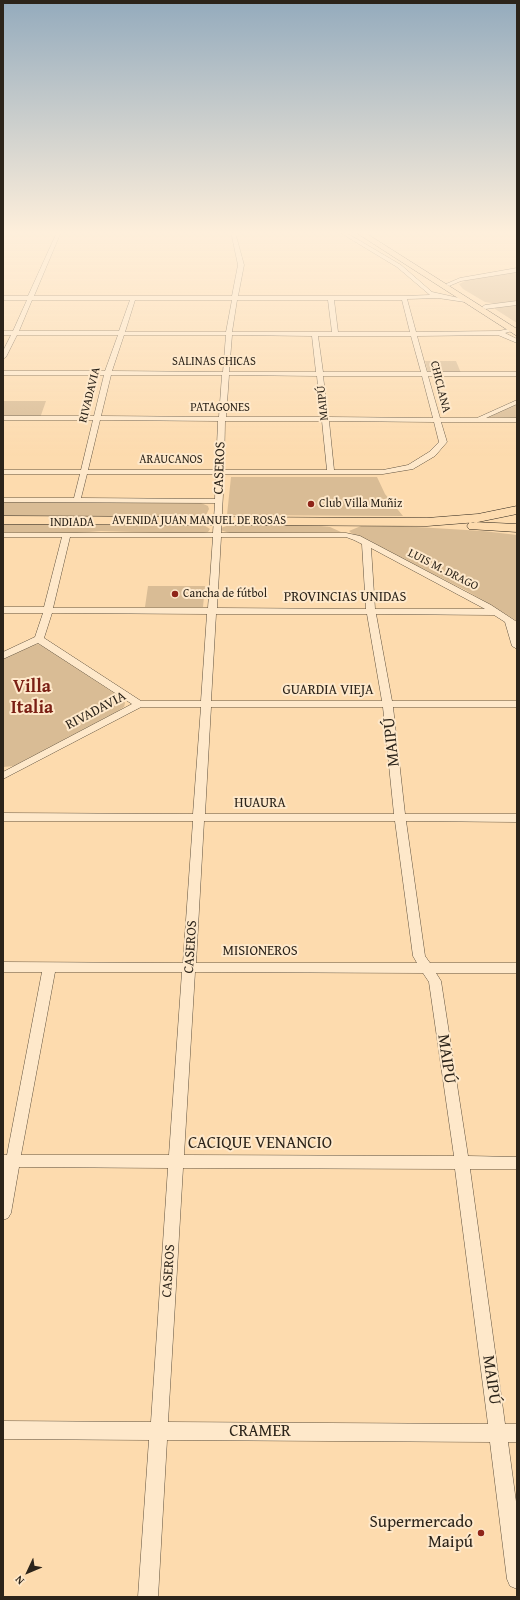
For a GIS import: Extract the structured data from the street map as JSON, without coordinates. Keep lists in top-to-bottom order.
{
  "streets": {
    "main road": ["AVENIDA JUAN MANUEL DE ROSAS"],
    "street": [
      "SALINAS CHICAS",
      "CHICLANA",
      "RIVADAVIA",
      "MAIPÚ",
      "PATAGONES",
      "ARAUCANOS",
      "CASEROS",
      "INDIADA",
      "LUIS M. DRAGO",
      "PROVINCIAS UNIDAS",
      "GUARDIA VIEJA",
      "HUAURA",
      "MISIONEROS",
      "CACIQUE VENANCIO",
      "CRAMER"
    ]
  },
  "crossings": [
    ["SALINAS CHICAS", "CHICLANA"],
    ["SALINAS CHICAS", "RIVADAVIA"],
    ["SALINAS CHICAS", "MAIPÚ"],
    ["SALINAS CHICAS", "CASEROS"],
    ["CHICLANA", "PATAGONES"],
    ["CHICLANA", "ARAUCANOS"],
    ["RIVADAVIA", "PATAGONES"],
    ["RIVADAVIA", "ARAUCANOS"],
    ["RIVADAVIA", "INDIADA"],
    ["RIVADAVIA", "GUARDIA VIEJA"],
    ["MAIPÚ", "PATAGONES"],
    ["MAIPÚ", "ARAUCANOS"],
    ["MAIPÚ", "INDIADA"],
    ["MAIPÚ", "LUIS M. DRAGO"],
    ["MAIPÚ", "PROVINCIAS UNIDAS"],
    ["MAIPÚ", "GUARDIA VIEJA"],
    ["MAIPÚ", "HUAURA"],
    ["MAIPÚ", "MISIONEROS"],
    ["MAIPÚ", "CACIQUE VENANCIO"],
    ["MAIPÚ", "CRAMER"],
    ["PATAGONES", "CASEROS"],
    ["ARAUCANOS", "CASEROS"],
    ["CASEROS", "AVENIDA JUAN MANUEL DE ROSAS"],
    ["CASEROS", "INDIADA"],
    ["CASEROS", "PROVINCIAS UNIDAS"],
    ["CASEROS", "GUARDIA VIEJA"],
    ["CASEROS", "HUAURA"],
    ["CASEROS", "MISIONEROS"],
    ["CASEROS", "CACIQUE VENANCIO"],
    ["CASEROS", "CRAMER"],
    ["INDIADA", "LUIS M. DRAGO"],
    ["LUIS M. DRAGO", "PROVINCIAS UNIDAS"]
  ],
  "districts": ["Villa Italia"],
  "places": ["Club Villa Muñiz", "Cancha de fútbol", "Supermercado Maipú"],
  "north": "bottom left"
}
